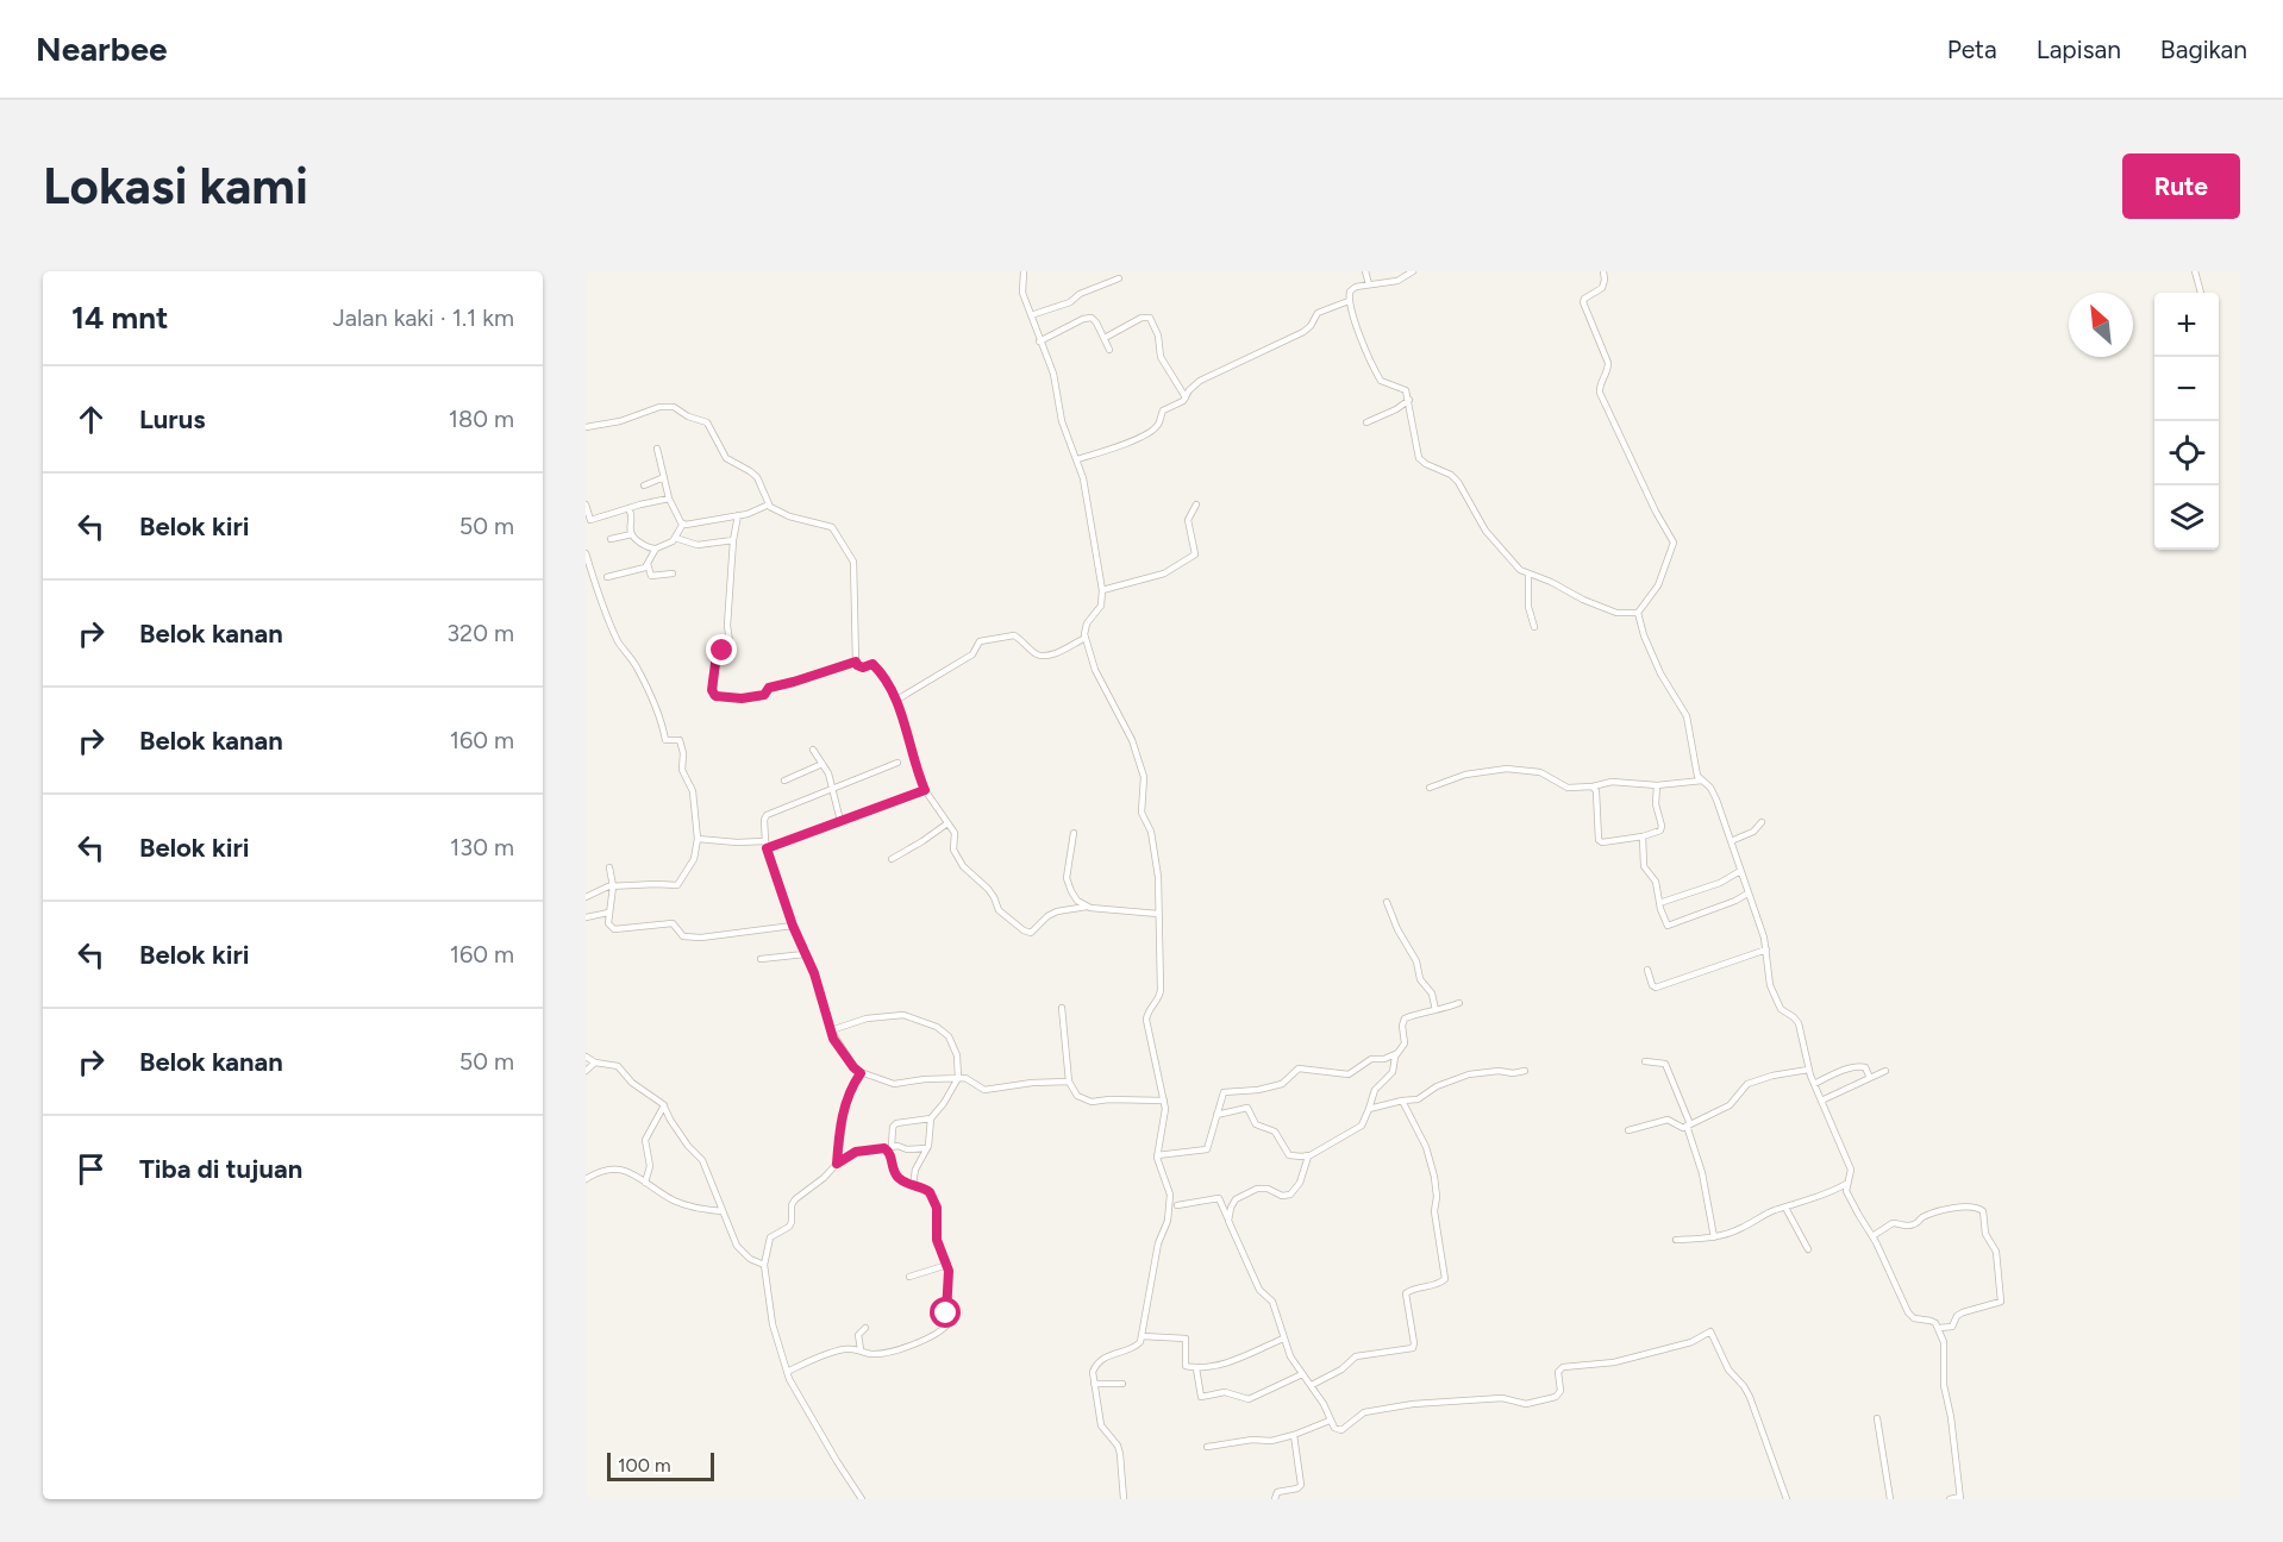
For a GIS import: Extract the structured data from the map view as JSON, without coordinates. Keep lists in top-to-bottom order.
{
  "scale_bar": "100 m",
  "north": "top left",
  "page": {
    "header": "Nearbee",
    "nav": ["Peta", "Lapisan", "Bagikan"],
    "buttons": "Rute",
    "title": "Lokasi kami",
    "heading": ["14 mnt", "Jalan kaki · 1.1 km"],
    "map_buttons": ["+", "−"],
    "list": [
      ["Lurus", "180 m"],
      ["Belok kiri", "50 m"],
      ["Belok kanan", "320 m"],
      ["Belok kanan", "160 m"],
      ["Belok kiri", "130 m"],
      ["Belok kiri", "160 m"],
      ["Belok kanan", "50 m"],
      "Tiba di tujuan"
    ],
    "scale": "100 m"
  }
}
